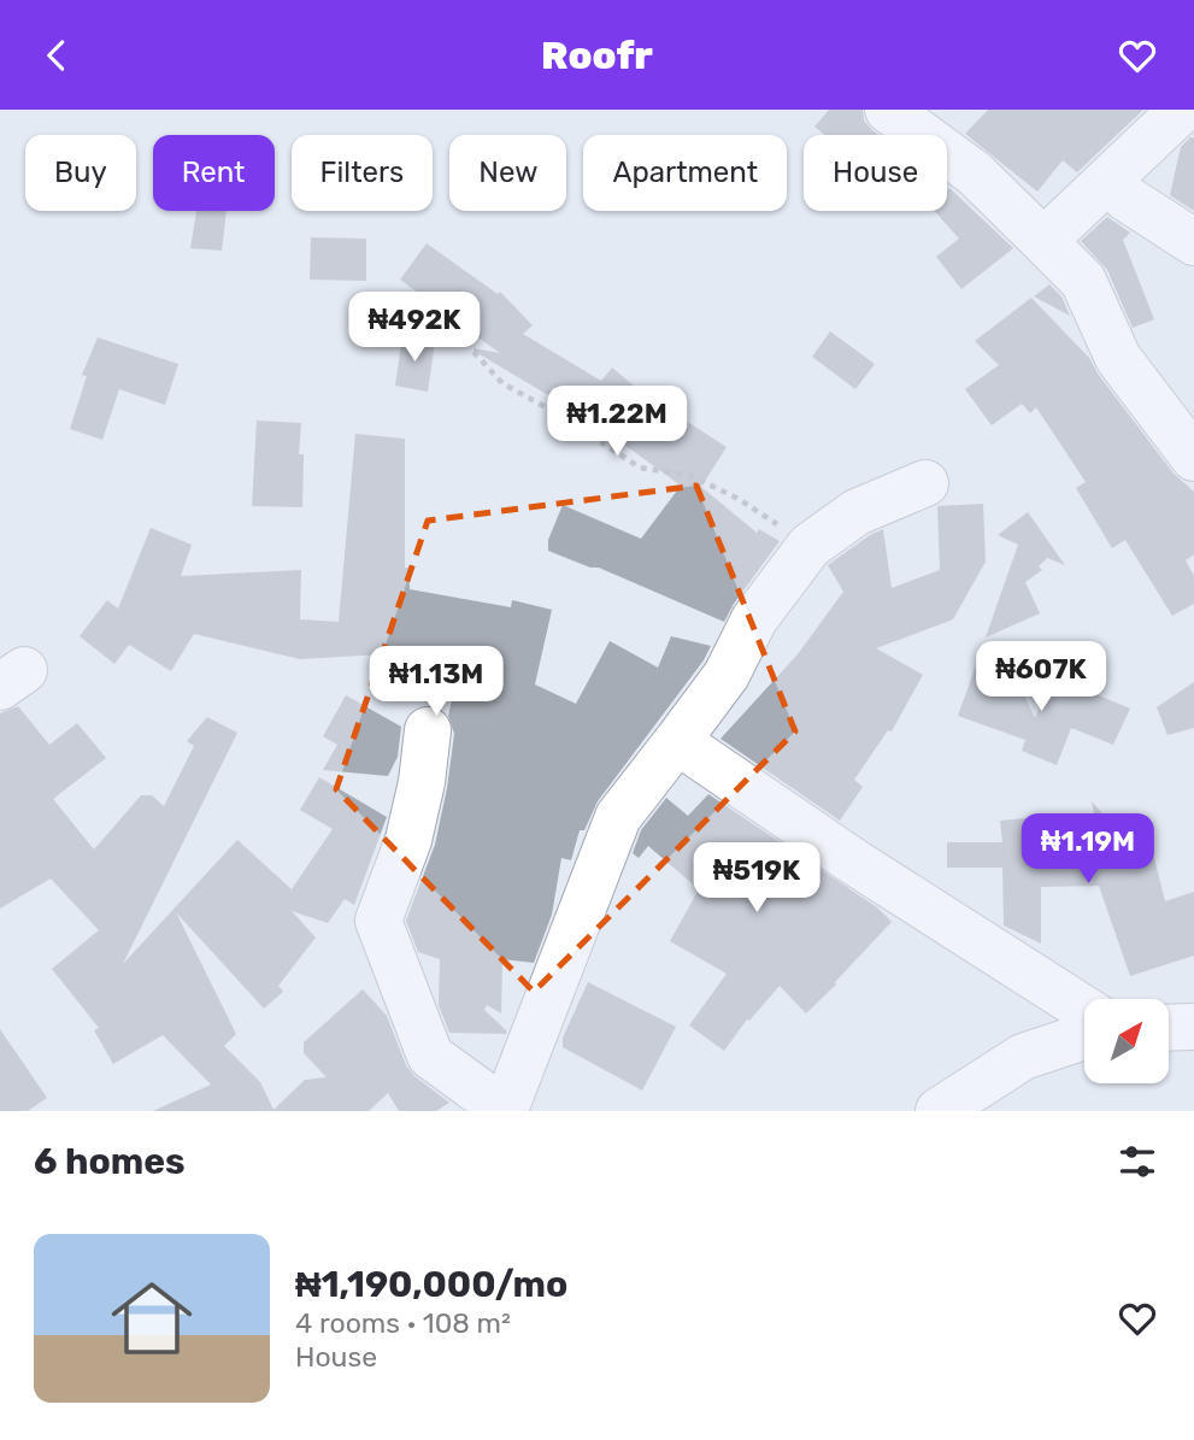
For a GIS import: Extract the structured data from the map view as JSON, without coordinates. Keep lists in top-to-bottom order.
{
  "north": "top right",
  "page": {
    "header": "Roofr",
    "chip": [
      "Buy",
      "Rent",
      "Filters",
      "New",
      "Apartment",
      "House"
    ],
    "price": [
      "₦492K",
      "₦1.22M",
      "₦607K",
      "₦1.13M",
      "₦1.19M",
      "₦519K"
    ],
    "heading": "6 homes",
    "list": [
      {
        "name": "₦1,190,000/mo",
        "note": "4 rooms · 108 m² · House"
      }
    ]
  }
}
